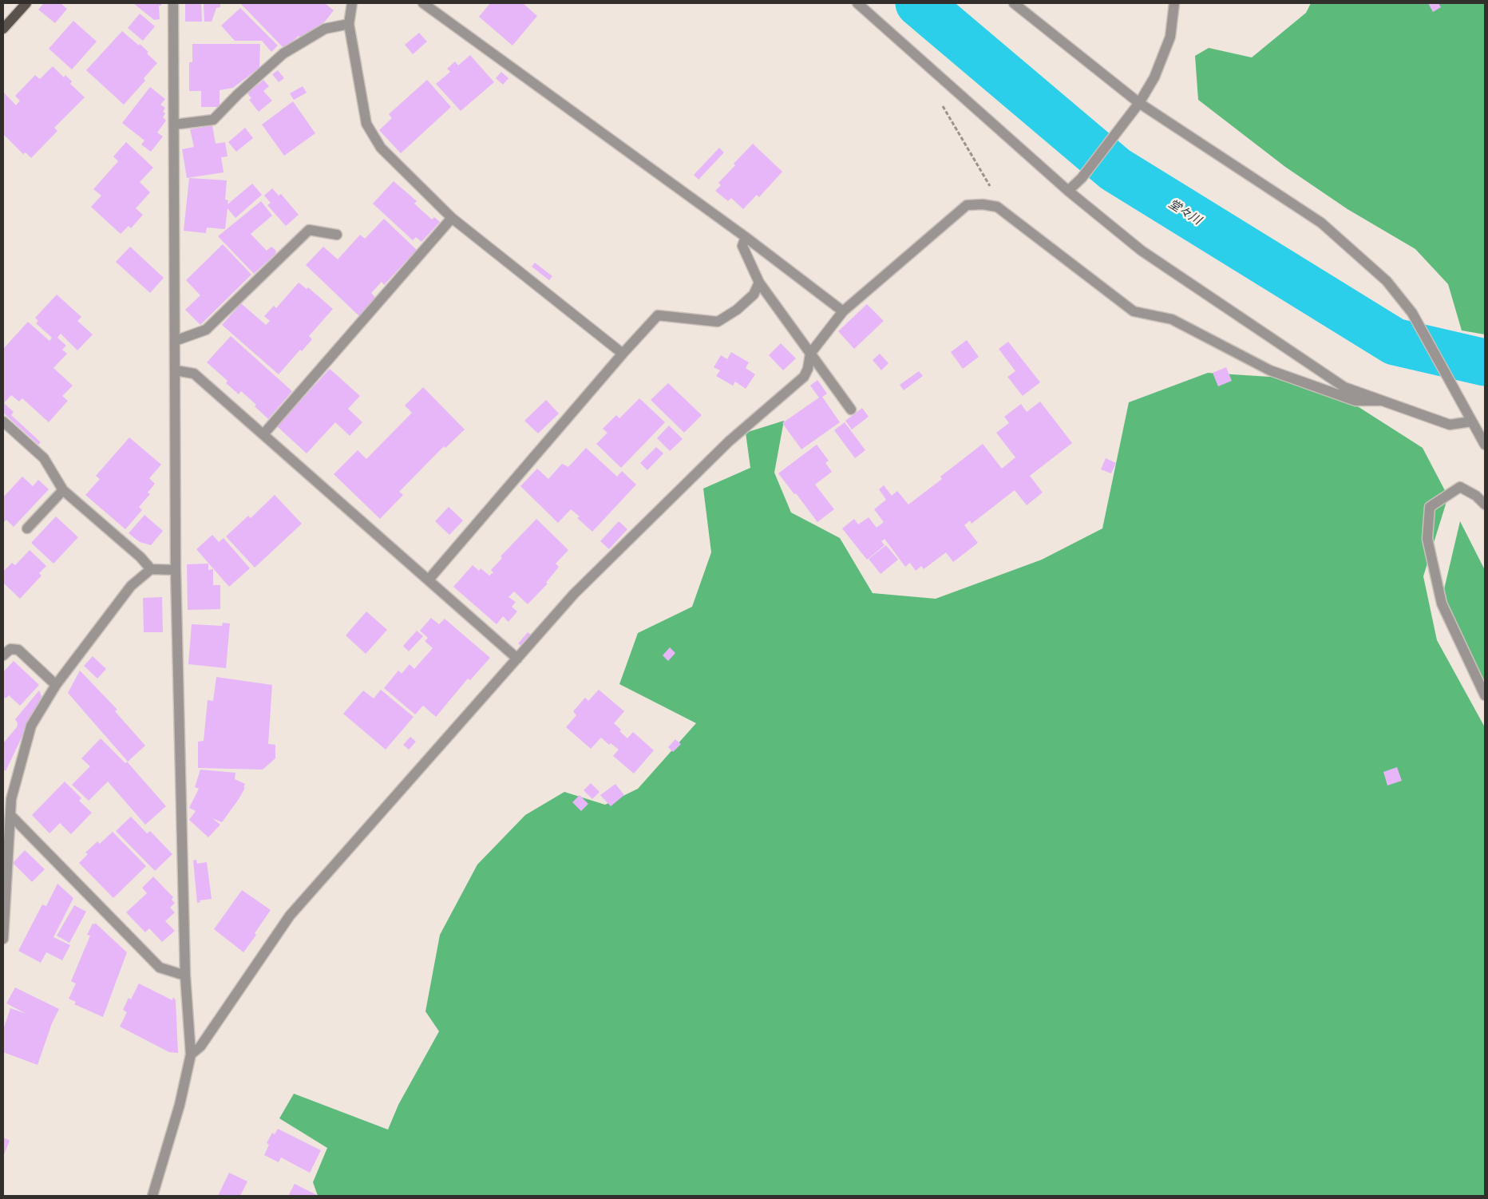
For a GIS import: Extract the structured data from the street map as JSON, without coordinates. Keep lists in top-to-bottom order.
{
  "water": ["堂々川"]
}
